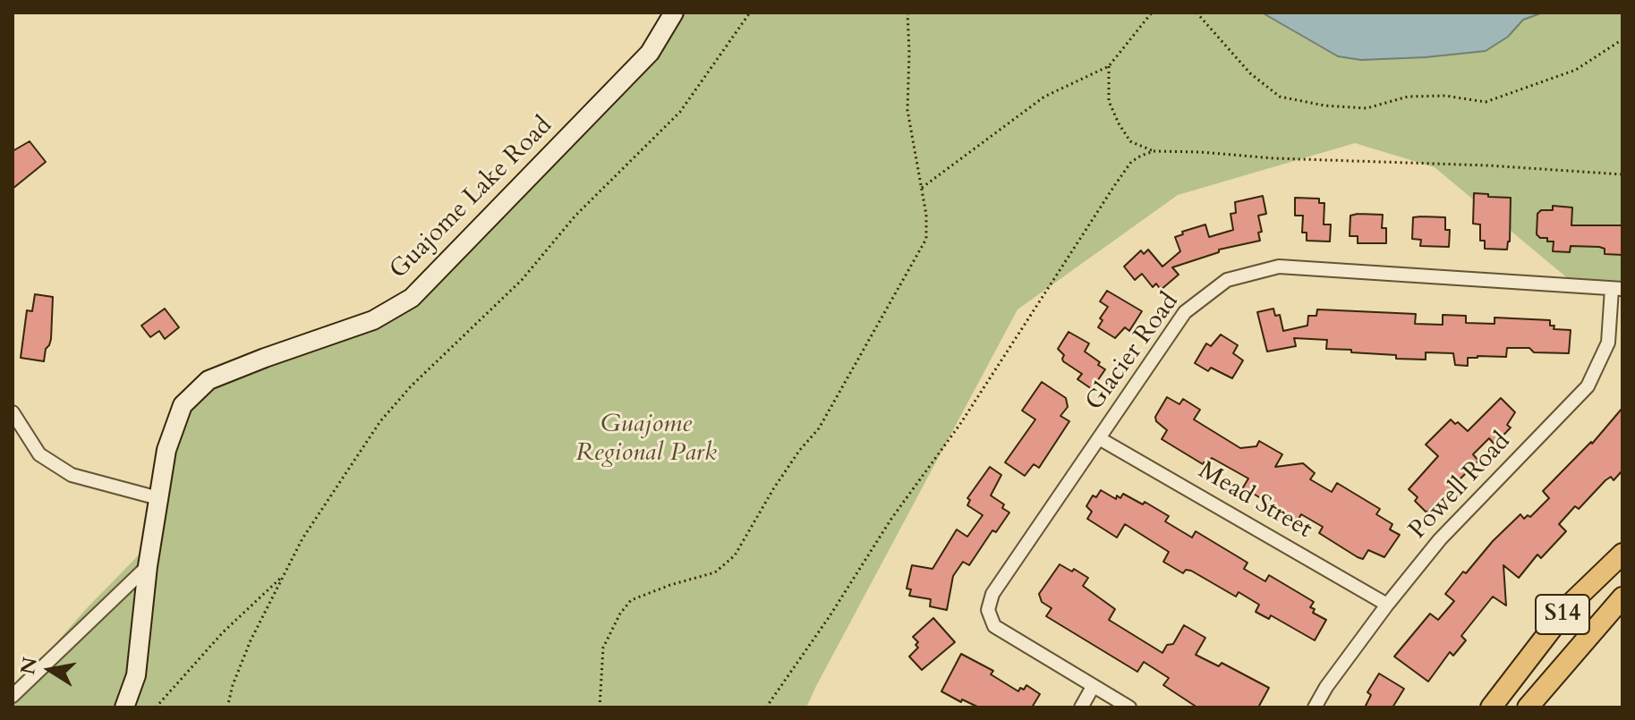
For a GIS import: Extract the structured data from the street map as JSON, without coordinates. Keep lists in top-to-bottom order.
{
  "streets": {
    "main road": ["S14"],
    "street": [
      "Guajome Lake Road",
      "Glacier Road",
      "Powell Road",
      "Mead Street"
    ]
  },
  "crossings": [
    ["Glacier Road", "Powell Road"],
    ["Glacier Road", "Mead Street"],
    ["Powell Road", "Mead Street"]
  ],
  "parks": ["Guajome Regional Park"],
  "north": "left"
}
